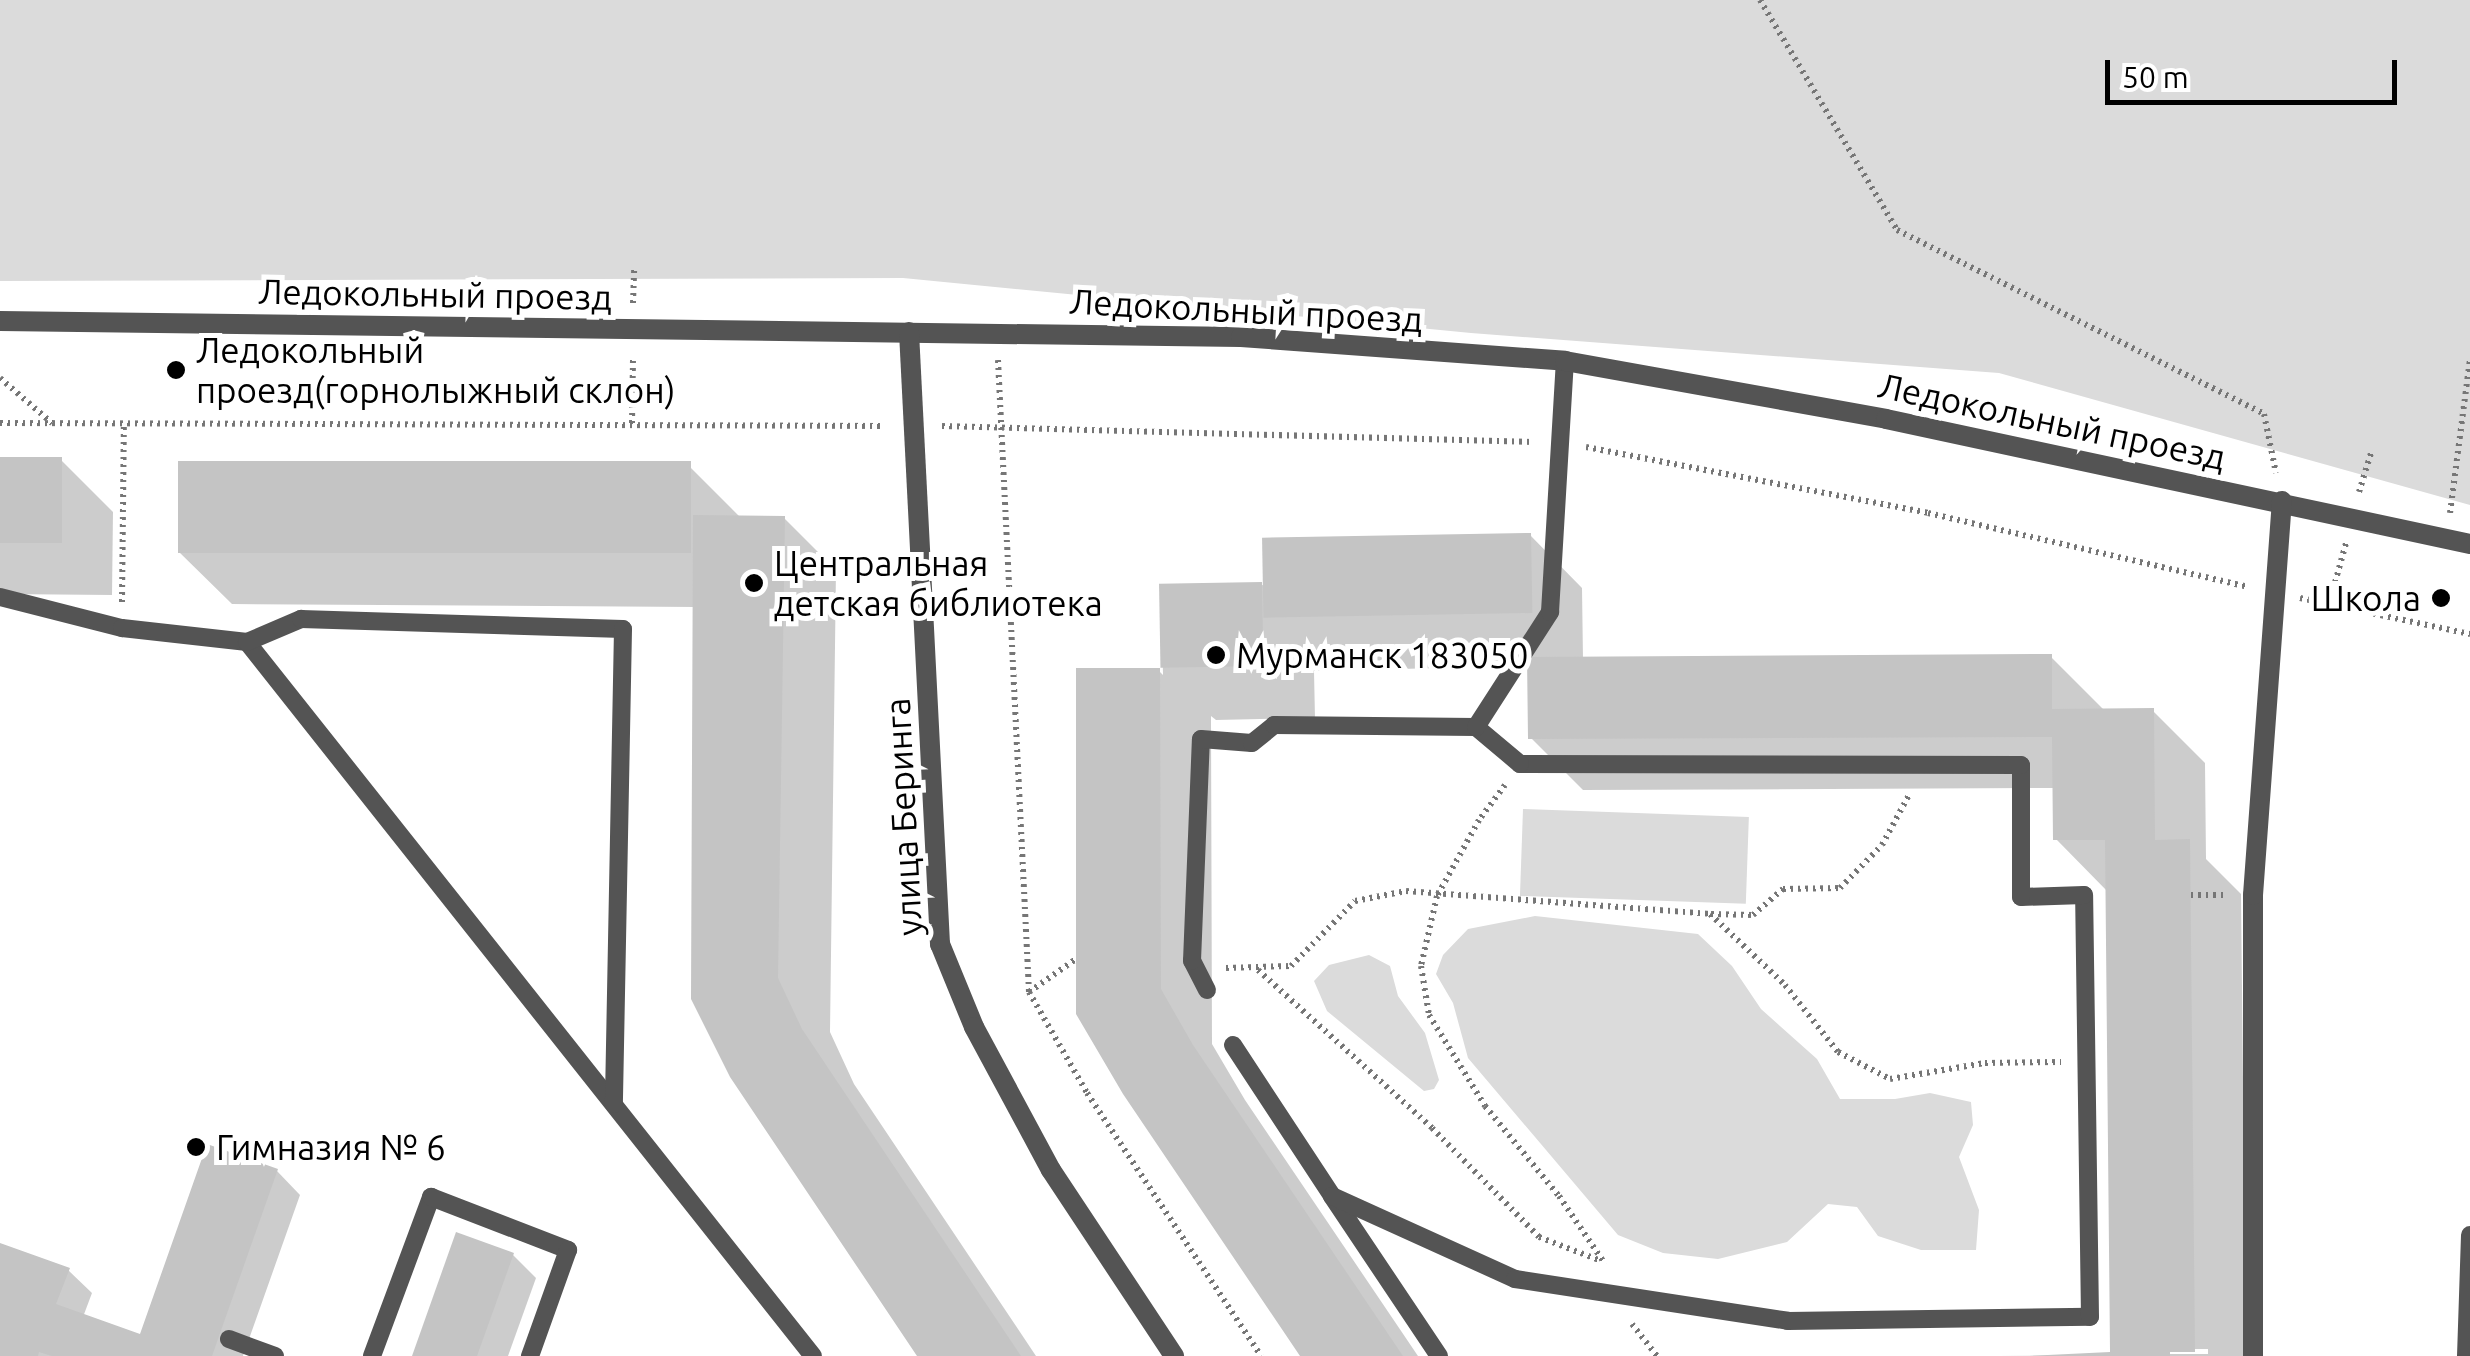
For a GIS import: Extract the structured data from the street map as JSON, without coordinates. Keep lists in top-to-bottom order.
{
  "streets": {
    "street": ["Ледокольный проезд", "улица Беринга"]
  },
  "crossings": [
    ["Ледокольный проезд", "улица Беринга"]
  ],
  "places": [
    "Ледокольный проезд(горнолыжный склон)",
    "Центральная детская библиотека",
    "Школа",
    "Мурманск 183050",
    "Гимназия № 6"
  ],
  "scale_bar": "50 m"
}
